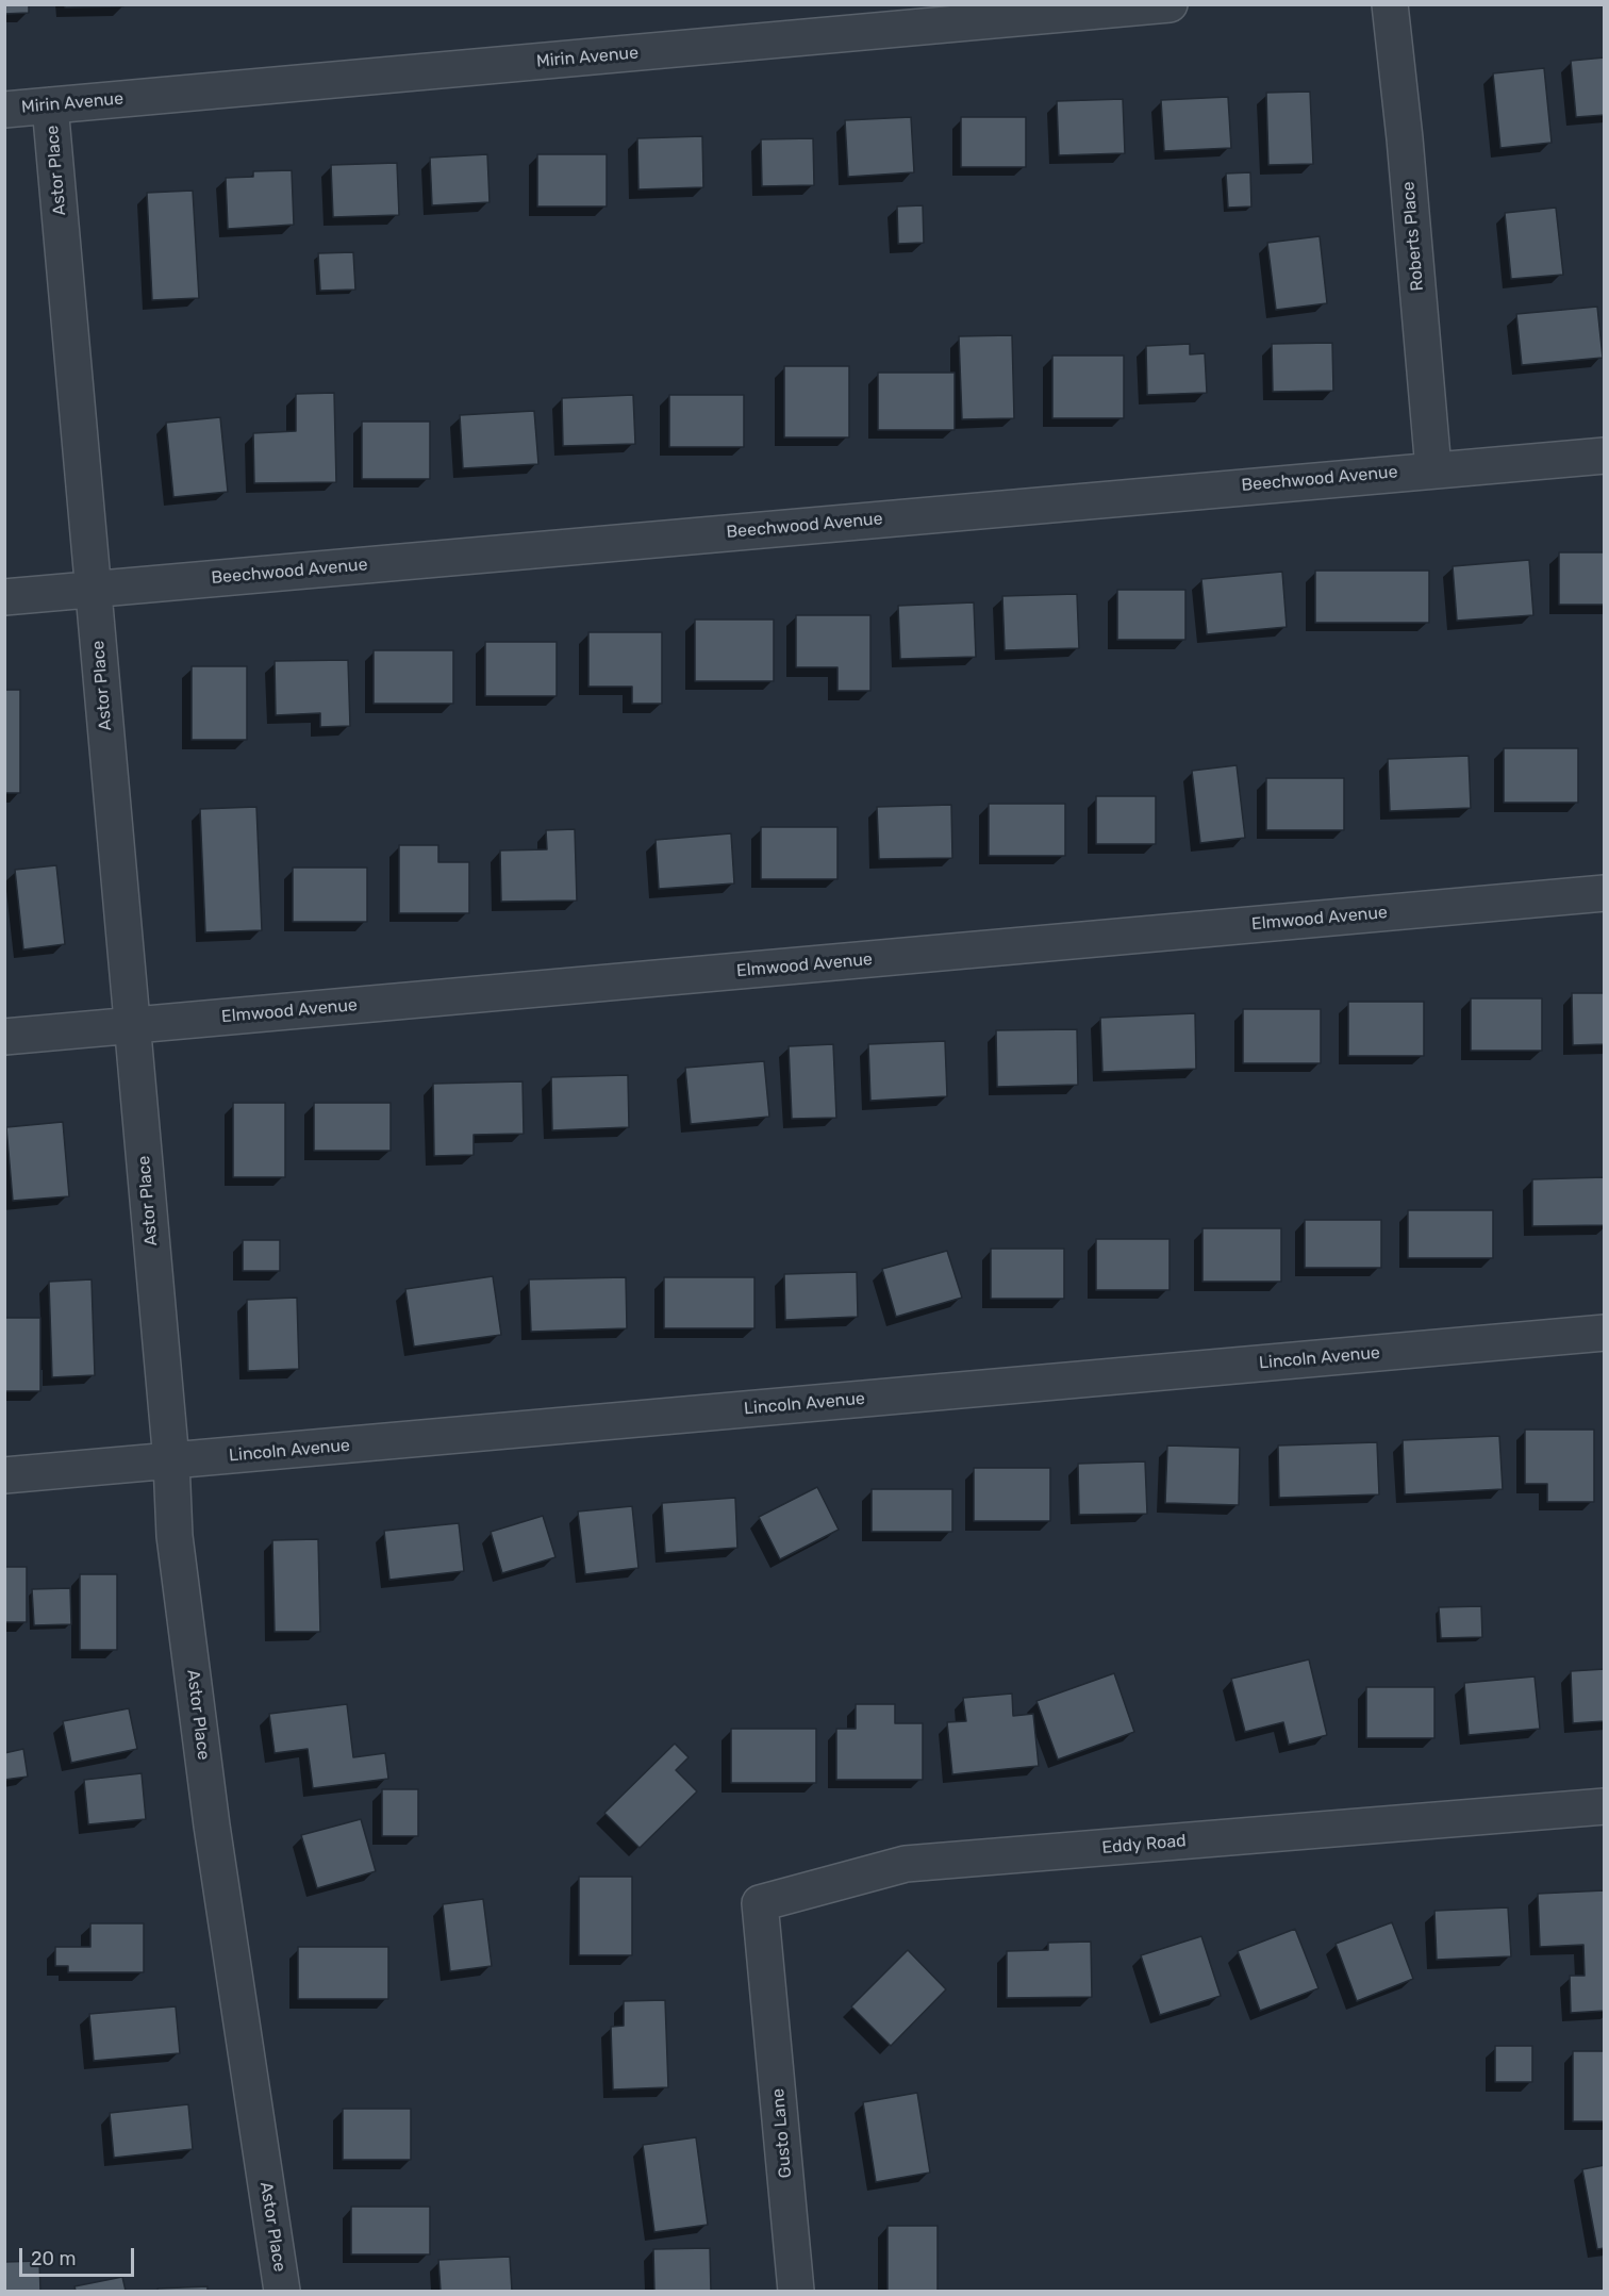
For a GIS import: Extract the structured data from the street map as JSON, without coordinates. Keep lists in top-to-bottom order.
{
  "streets": {
    "street": [
      "Mirin Avenue",
      "Astor Place",
      "Roberts Place",
      "Beechwood Avenue",
      "Elmwood Avenue",
      "Lincoln Avenue",
      "Eddy Road",
      "Gusto Lane"
    ]
  },
  "crossings": [
    ["Mirin Avenue", "Astor Place"],
    ["Astor Place", "Beechwood Avenue"],
    ["Astor Place", "Elmwood Avenue"],
    ["Astor Place", "Lincoln Avenue"],
    ["Roberts Place", "Beechwood Avenue"],
    ["Eddy Road", "Gusto Lane"]
  ],
  "scale_bar": "20 m"
}
